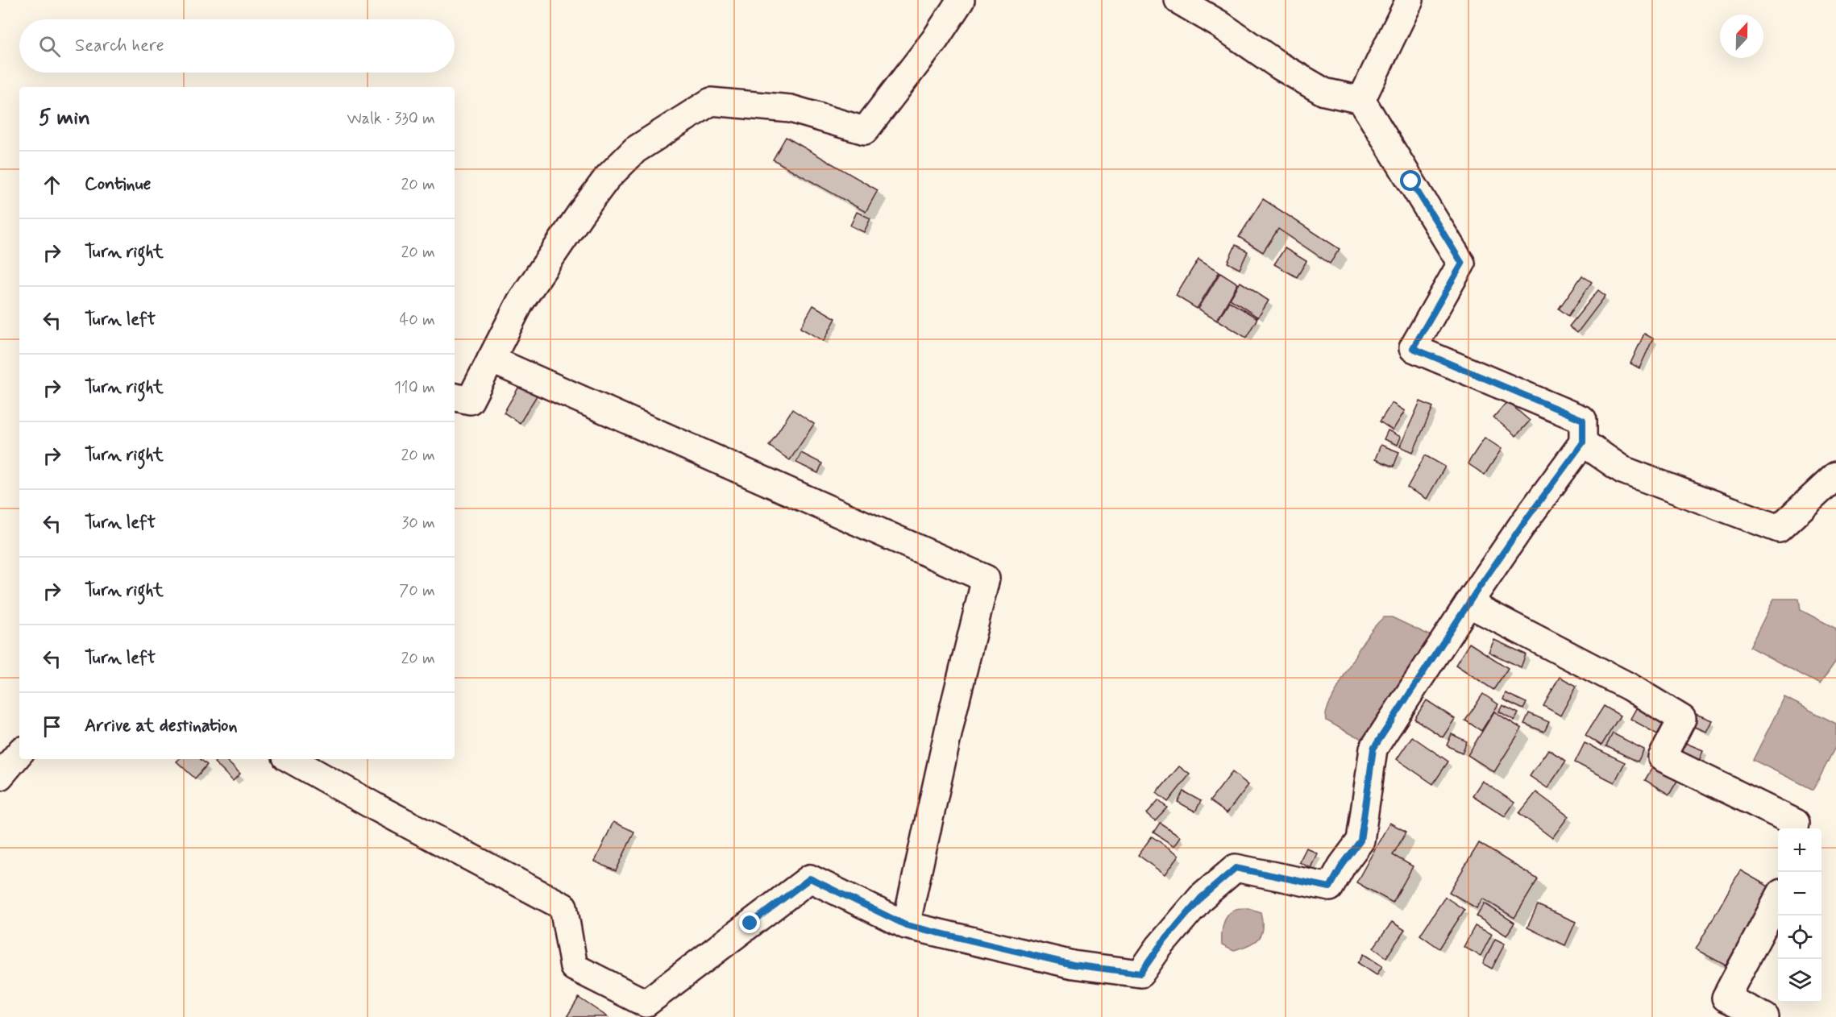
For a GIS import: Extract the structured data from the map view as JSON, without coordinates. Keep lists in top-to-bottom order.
{
  "north": "top",
  "page": {
    "search": "Search here",
    "heading": ["5 min", "Walk · 330 m"],
    "list": [
      ["Continue", "20 m"],
      ["Turn right", "20 m"],
      ["Turn left", "40 m"],
      ["Turn right", "110 m"],
      ["Turn right", "20 m"],
      ["Turn left", "30 m"],
      ["Turn right", "70 m"],
      ["Turn left", "20 m"],
      "Arrive at destination"
    ],
    "map_buttons": ["+", "−"]
  }
}
